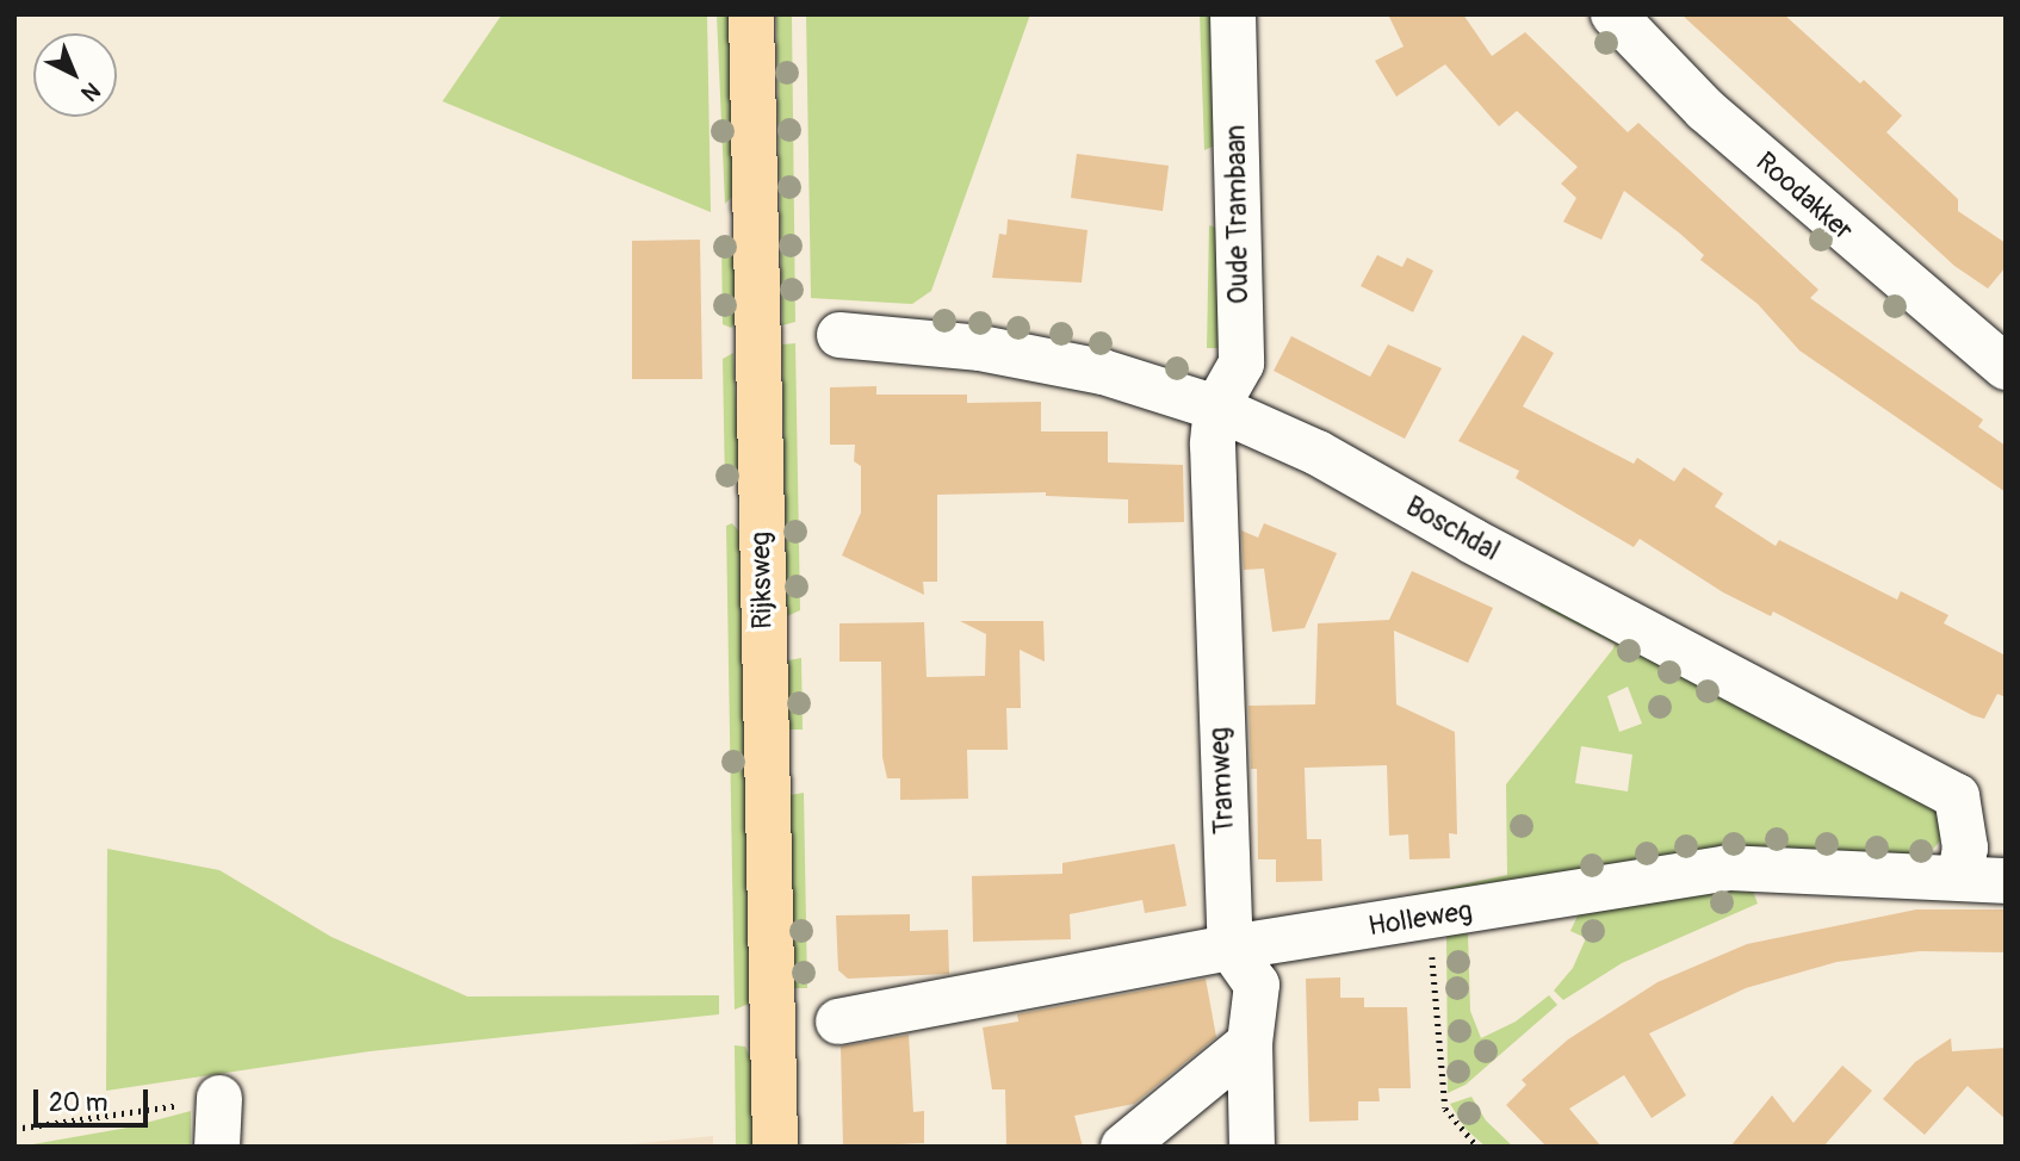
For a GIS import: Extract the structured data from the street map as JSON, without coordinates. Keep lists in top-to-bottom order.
{
  "streets": {
    "main road": ["Rijksweg"],
    "street": [
      "Roodakker",
      "Oude Trambaan",
      "Boschdal",
      "Tramweg",
      "Holleweg"
    ]
  },
  "crossings": [
    ["Oude Trambaan", "Boschdal"],
    ["Oude Trambaan", "Tramweg"],
    ["Boschdal", "Tramweg"],
    ["Boschdal", "Holleweg"],
    ["Tramweg", "Holleweg"]
  ],
  "scale_bar": "20 m",
  "north": "bottom right"
}
